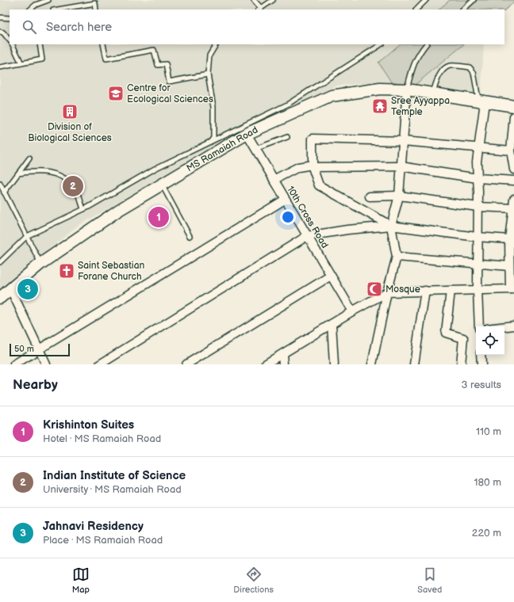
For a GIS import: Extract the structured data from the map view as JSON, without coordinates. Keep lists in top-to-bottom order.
{
  "streets": {
    "main road": ["MS Ramaiah Road"],
    "street": ["10th Cross Road"]
  },
  "crossings": [
    ["MS Ramaiah Road", "10th Cross Road"]
  ],
  "places": {
    "school or university": ["Centre for Ecological Sciences"],
    "temple": ["Sree Ayyappa Temple"],
    "building": ["Division of Biological Sciences"],
    "church": ["Saint Sebastian Forane Church"],
    "mosque": ["Mosque"]
  },
  "scale_bar": "50 m",
  "page": {
    "search": "Search here",
    "pins": ["2", "1", "3"],
    "scale": "50 m",
    "heading": ["Nearby", "3 results"],
    "list": [
      {
        "mark": "1",
        "name": "Krishinton Suites",
        "note": "Hotel · MS Ramaiah Road",
        "value": "110 m"
      },
      {
        "mark": "2",
        "name": "Indian Institute of Science",
        "note": "University · MS Ramaiah Road",
        "value": "180 m"
      },
      {
        "mark": "3",
        "name": "Jahnavi Residency",
        "note": "Place · MS Ramaiah Road",
        "value": "220 m"
      }
    ],
    "nav": ["Map", "Directions", "Saved"]
  }
}
